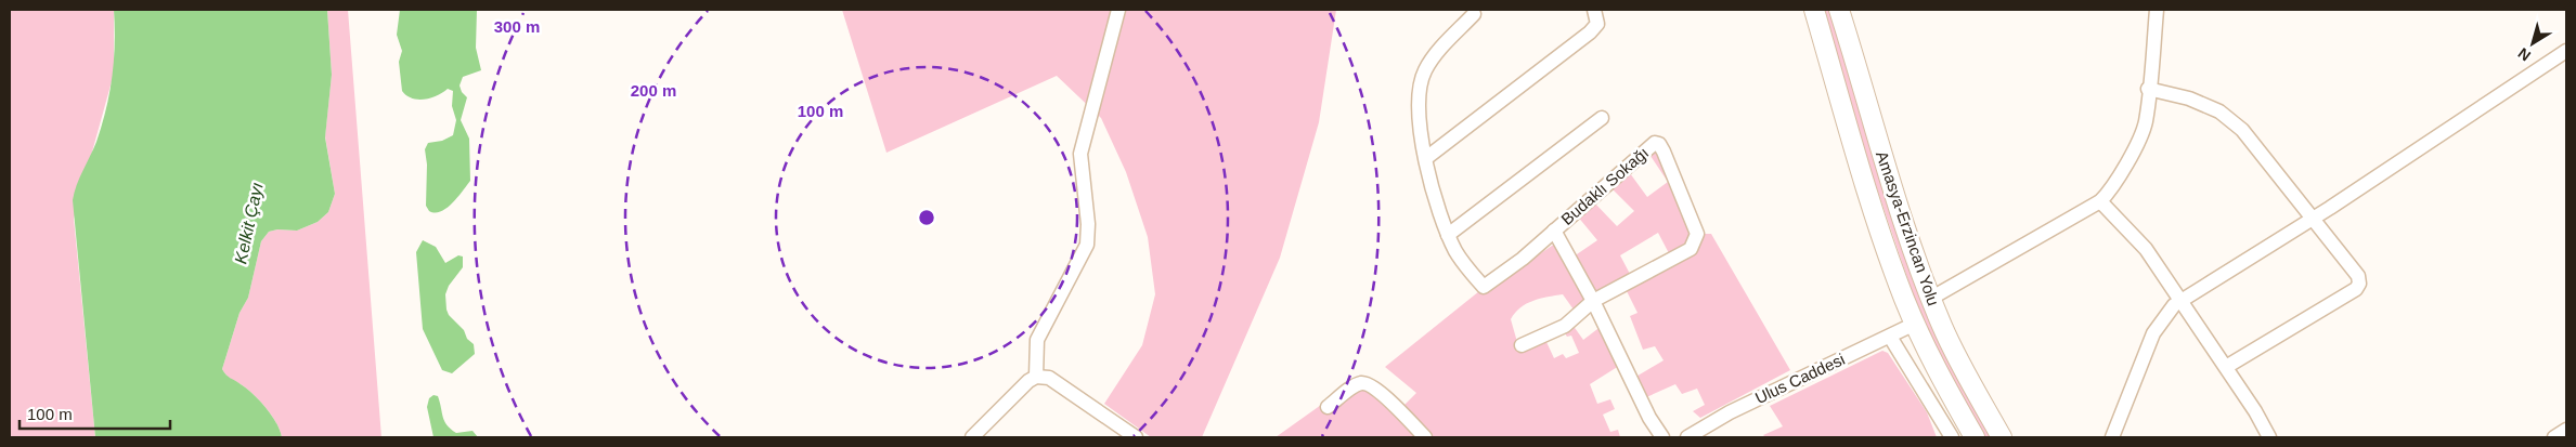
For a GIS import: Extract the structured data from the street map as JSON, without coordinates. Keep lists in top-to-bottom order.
{
  "streets": {
    "highway": ["Amasya-Erzincan Yolu"],
    "street": ["Budaklı Sokağı", "Ulus Caddesi"]
  },
  "crossings": [
    ["Amasya-Erzincan Yolu", "Ulus Caddesi"]
  ],
  "water": ["Kelkit Çayı"],
  "scale_bar": "100 m",
  "north": "bottom left",
  "rings": ["300 m", "200 m", "100 m"]
}
